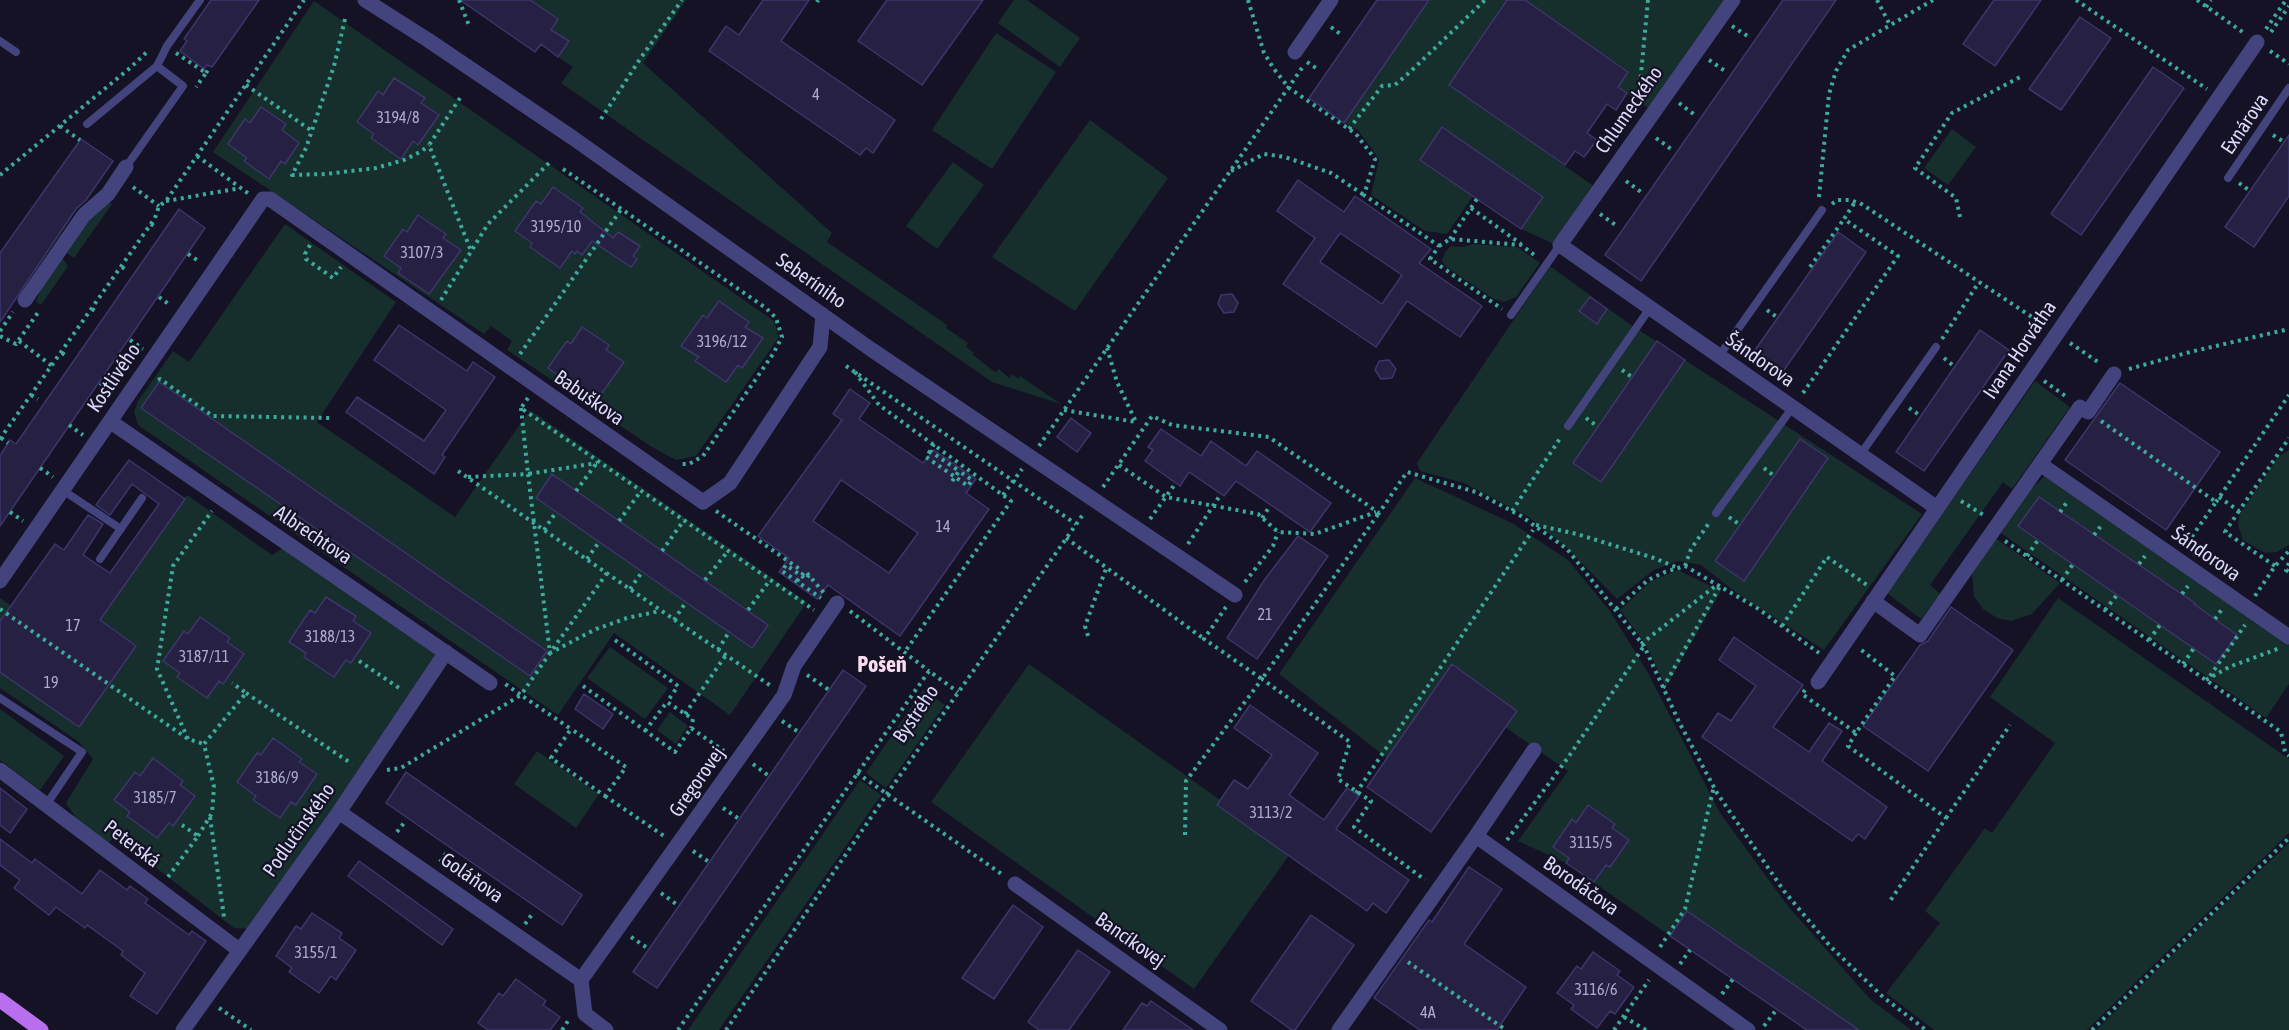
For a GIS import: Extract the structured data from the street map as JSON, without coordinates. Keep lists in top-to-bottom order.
{
  "streets": {
    "street": [
      "Chlumeckého",
      "Seberíniho",
      "Ivana Horvátha",
      "Šándorova",
      "Kostlivého",
      "Babuškova",
      "Albrechtova",
      "Gregorovej",
      "Podlučinského",
      "Peterská",
      "Goláňova",
      "Borodáčova",
      "Bancíkovej"
    ],
    "lane": ["Exnárova"],
    "path": ["Bystrého"]
  },
  "crossings": [
    ["Chlumeckého", "Šándorova"],
    ["Ivana Horvátha", "Šándorova"],
    ["Kostlivého", "Babuškova"],
    ["Kostlivého", "Albrechtova"],
    ["Albrechtova", "Podlučinského"],
    ["Gregorovej", "Goláňova"],
    ["Podlučinského", "Peterská"],
    ["Podlučinského", "Goláňova"]
  ],
  "districts": ["Pošeň"],
  "house_numbers": [
    "4",
    "3194/8",
    "3195/10",
    "3107/3",
    "3196/12",
    "14",
    "21",
    "17",
    "3188/13",
    "3187/11",
    "19",
    "3186/9",
    "3185/7",
    "3113/2",
    "3115/5",
    "3155/1",
    "3116/6",
    "4A"
  ]
}
